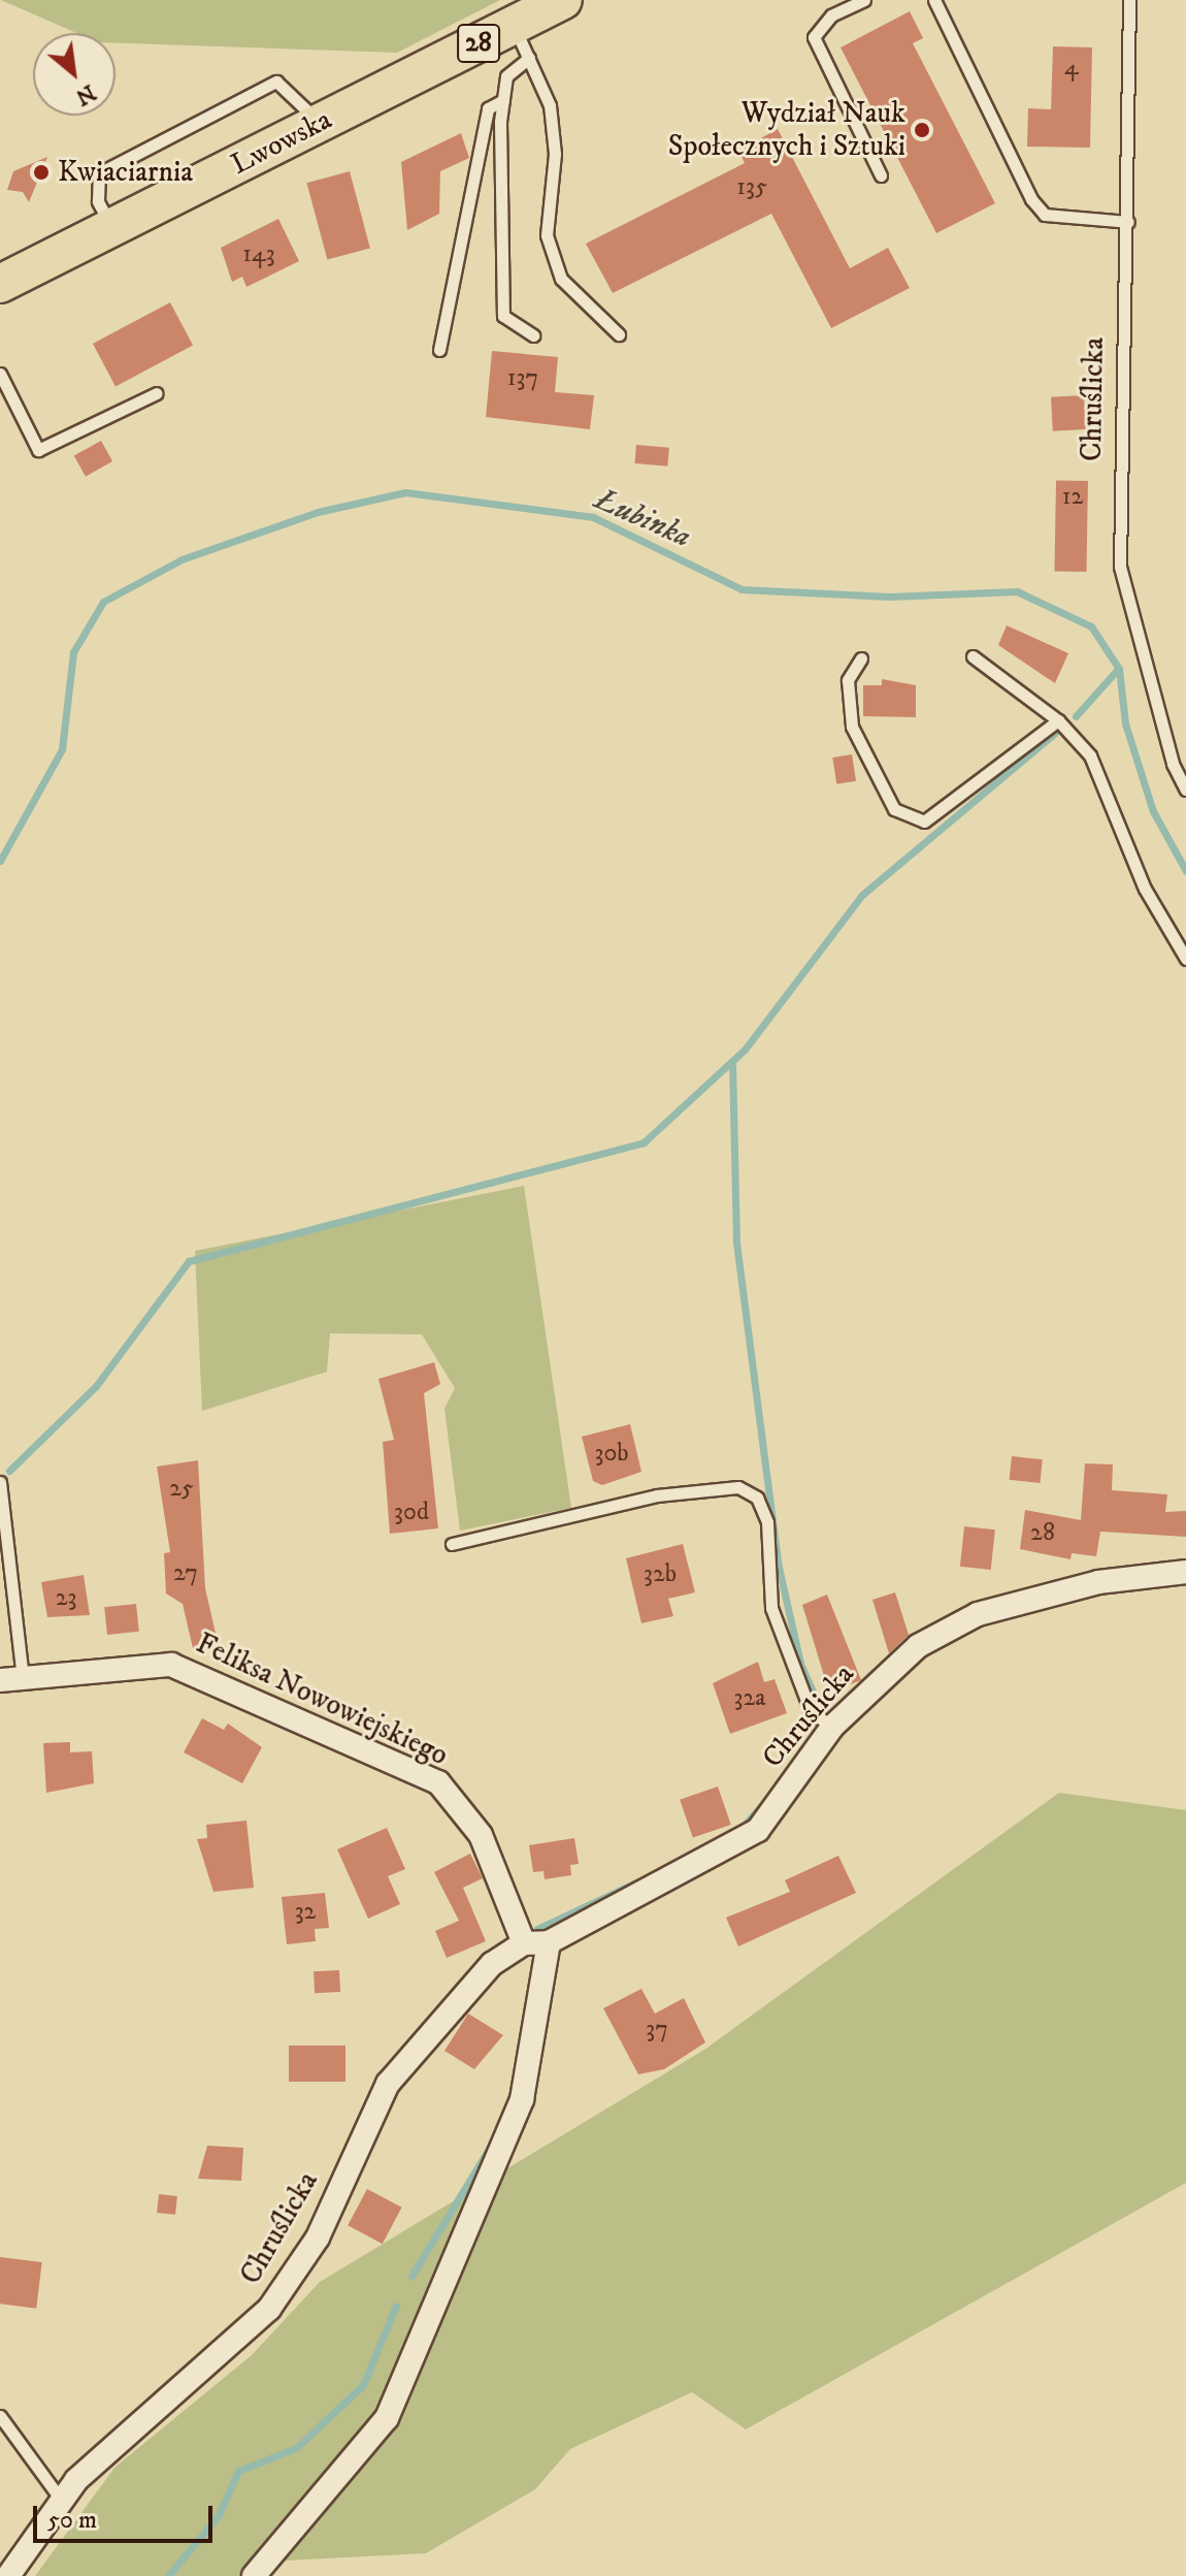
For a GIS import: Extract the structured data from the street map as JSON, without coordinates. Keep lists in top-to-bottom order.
{
  "streets": {
    "main road": ["28", "Lwowska"],
    "street": ["Chruślicka", "Feliksa Nowowiejskiego"]
  },
  "crossings": [
    ["Chruślicka", "Feliksa Nowowiejskiego"]
  ],
  "water": ["Łubinka"],
  "places": ["Wydział Nauk Społecznych i Sztuki", "Kwiaciarnia"],
  "house_numbers": [
    "4",
    "135",
    "143",
    "137",
    "12",
    "30b",
    "25",
    "30d",
    "28",
    "27",
    "32b",
    "23",
    "32a",
    "32",
    "37"
  ],
  "scale_bar": "50 m",
  "north": "bottom right"
}
